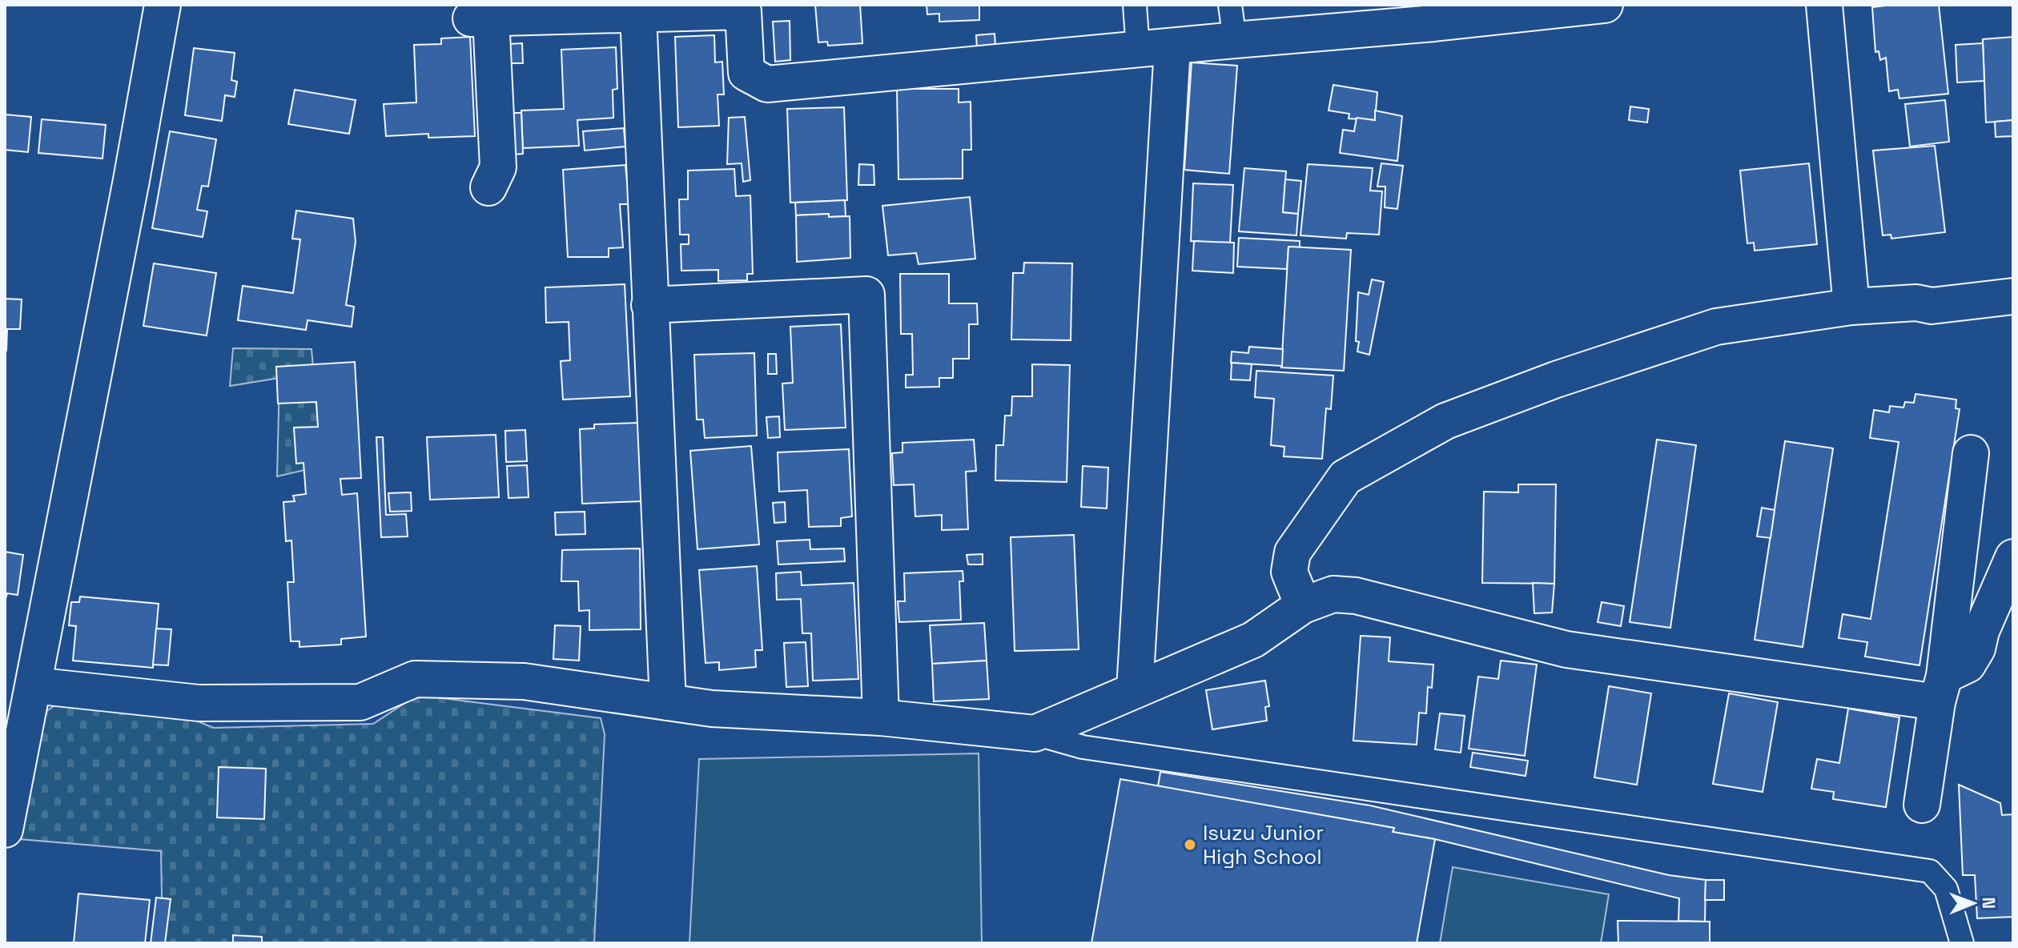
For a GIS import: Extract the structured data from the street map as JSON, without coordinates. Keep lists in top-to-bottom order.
{
  "places": ["Isuzu Junior High School"],
  "north": "right"
}
